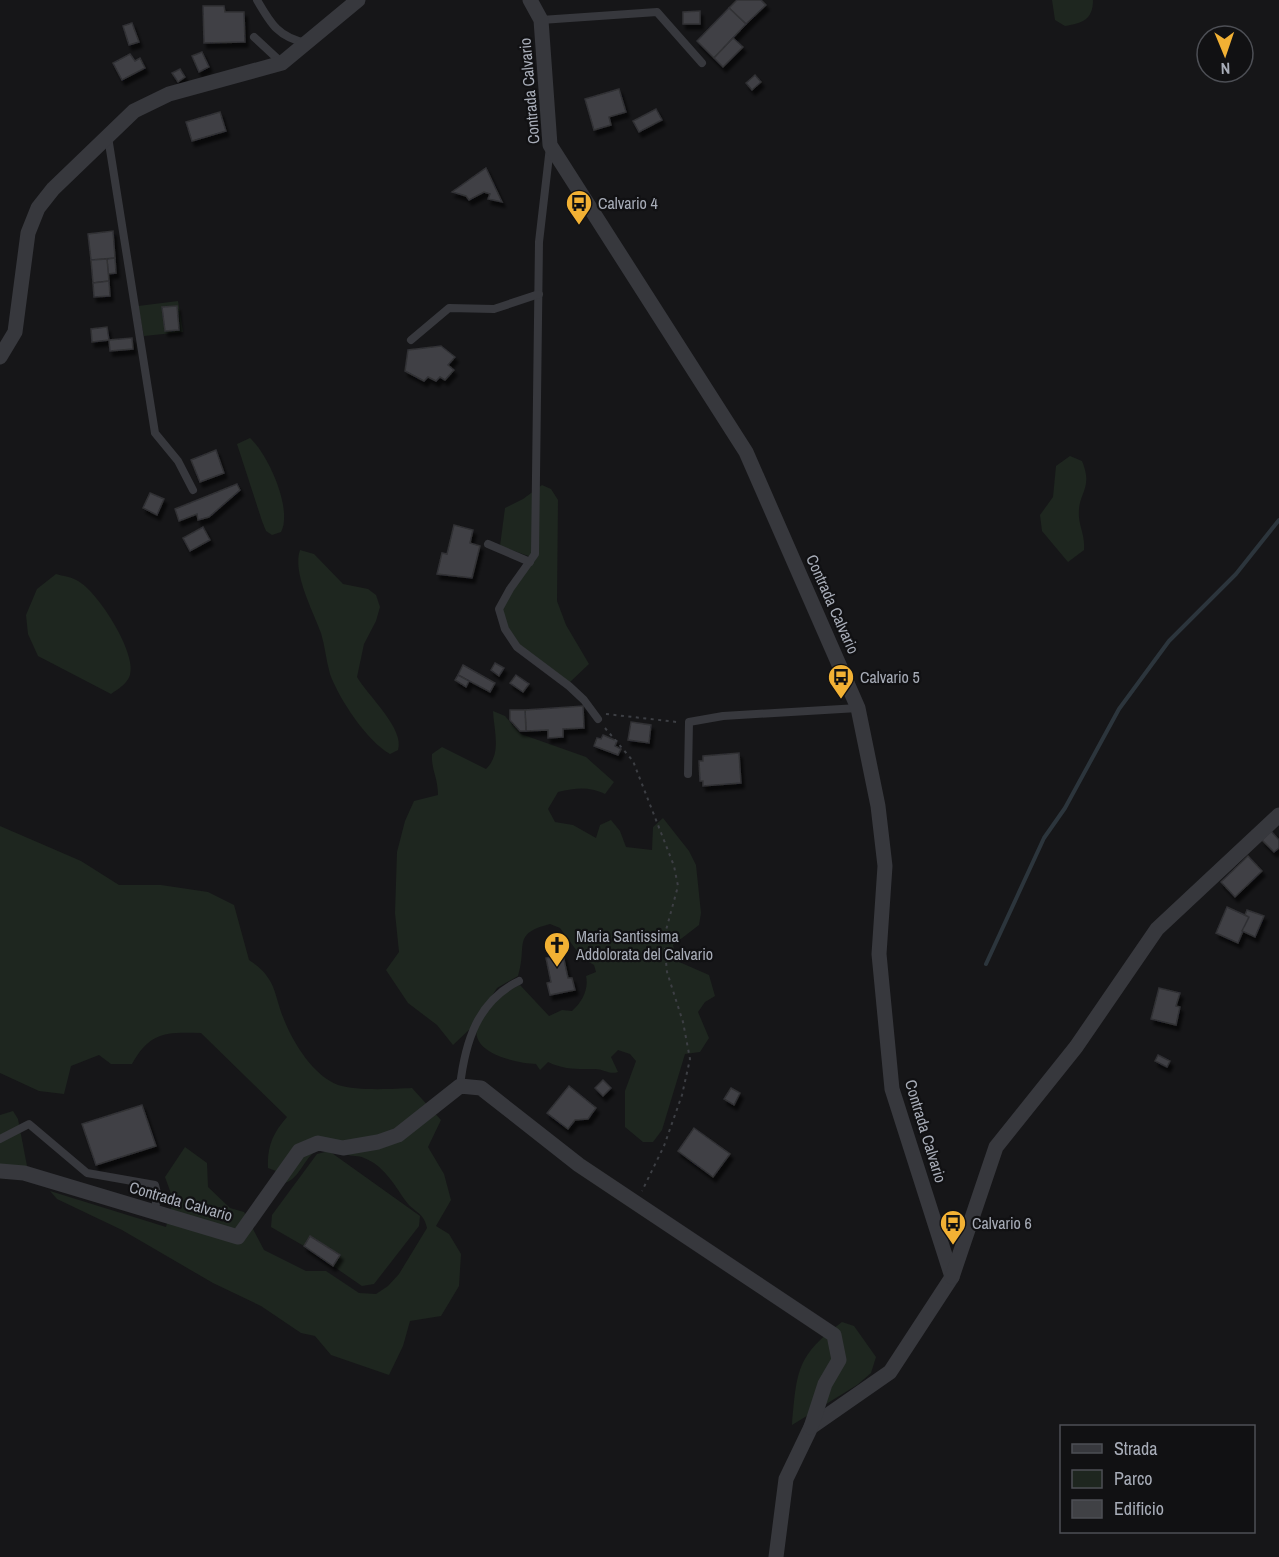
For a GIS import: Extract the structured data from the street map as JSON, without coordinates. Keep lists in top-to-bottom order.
{
  "streets": {
    "street": ["Contrada Calvario"]
  },
  "places": {
    "bus stop": ["Calvario 4", "Calvario 5", "Calvario 6"],
    "church": ["Maria Santissima Addolorata del Calvario"]
  },
  "legend": ["Strada", "Parco", "Edificio"],
  "north": "bottom"
}
